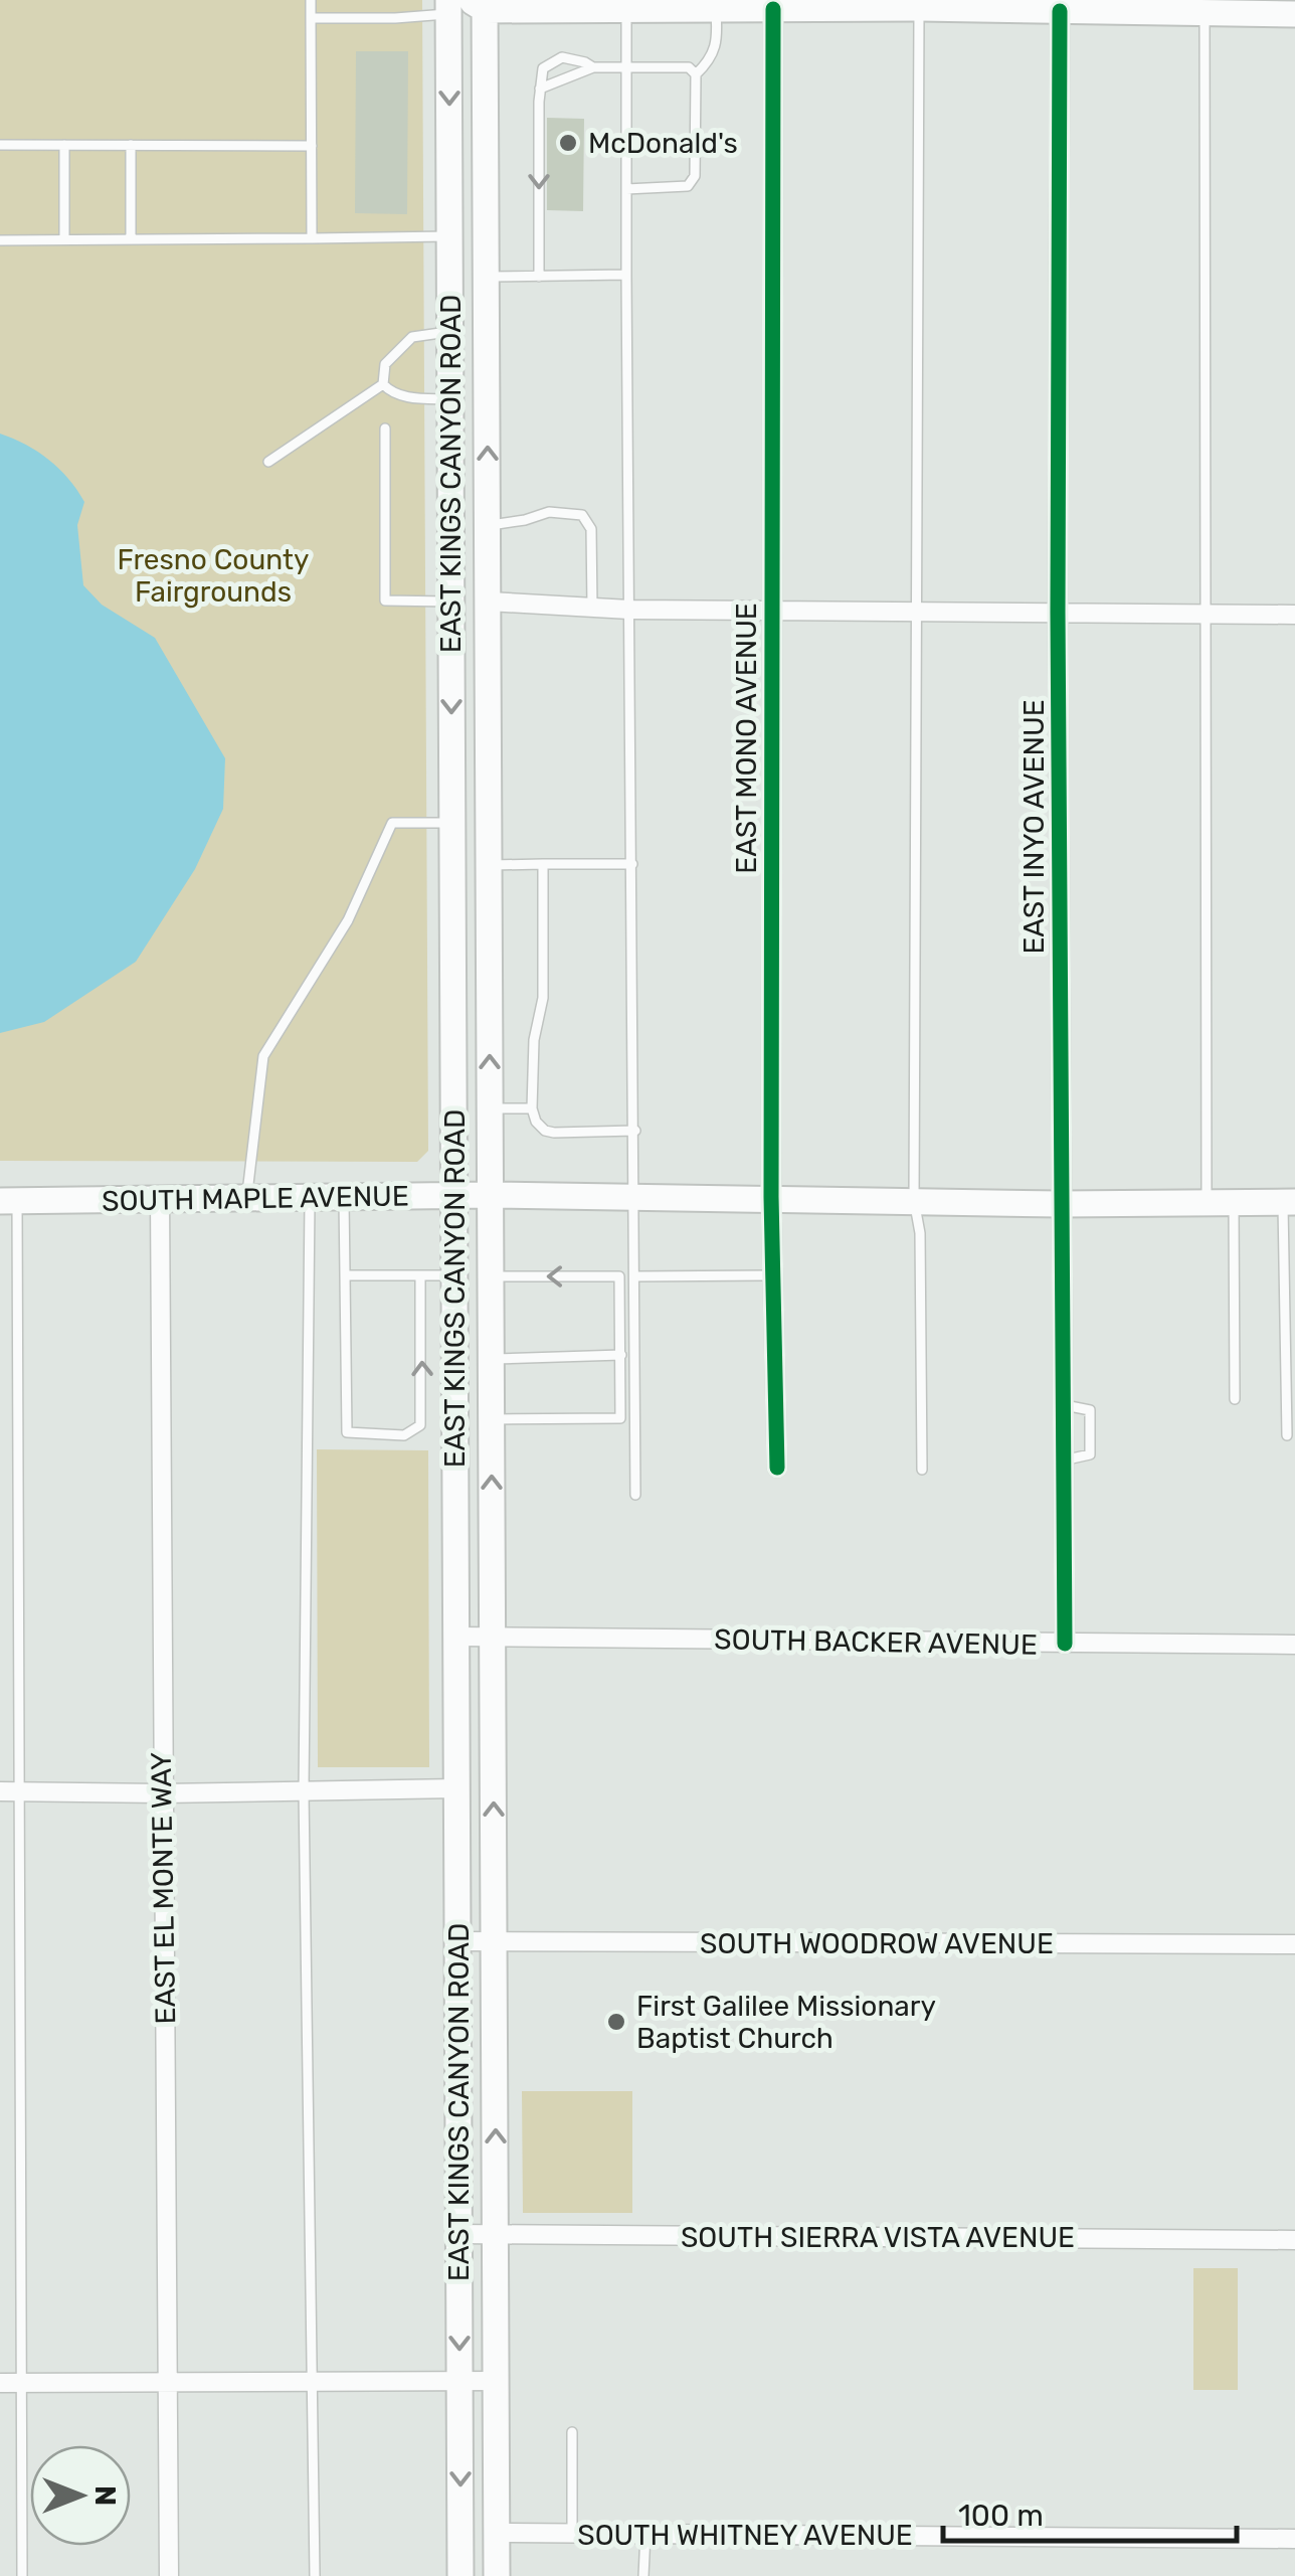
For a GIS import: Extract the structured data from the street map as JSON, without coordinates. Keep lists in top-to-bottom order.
{
  "streets": {
    "main road": ["EAST KINGS CANYON ROAD", "SOUTH MAPLE AVENUE"],
    "street": [
      "EAST MONO AVENUE",
      "EAST INYO AVENUE",
      "SOUTH BACKER AVENUE",
      "EAST EL MONTE WAY",
      "SOUTH WOODROW AVENUE",
      "SOUTH SIERRA VISTA AVENUE",
      "SOUTH WHITNEY AVENUE"
    ]
  },
  "crossings": [
    ["EAST KINGS CANYON ROAD", "SOUTH MAPLE AVENUE"],
    ["EAST KINGS CANYON ROAD", "SOUTH BACKER AVENUE"],
    ["EAST KINGS CANYON ROAD", "SOUTH WOODROW AVENUE"],
    ["EAST KINGS CANYON ROAD", "SOUTH SIERRA VISTA AVENUE"],
    ["EAST KINGS CANYON ROAD", "SOUTH WHITNEY AVENUE"],
    ["EAST MONO AVENUE", "SOUTH MAPLE AVENUE"],
    ["EAST INYO AVENUE", "SOUTH MAPLE AVENUE"],
    ["EAST INYO AVENUE", "SOUTH BACKER AVENUE"],
    ["SOUTH MAPLE AVENUE", "EAST EL MONTE WAY"]
  ],
  "parks": ["Fresno County Fairgrounds"],
  "places": ["McDonald's", "First Galilee Missionary Baptist Church"],
  "scale_bar": "100 m",
  "north": "right"
}
